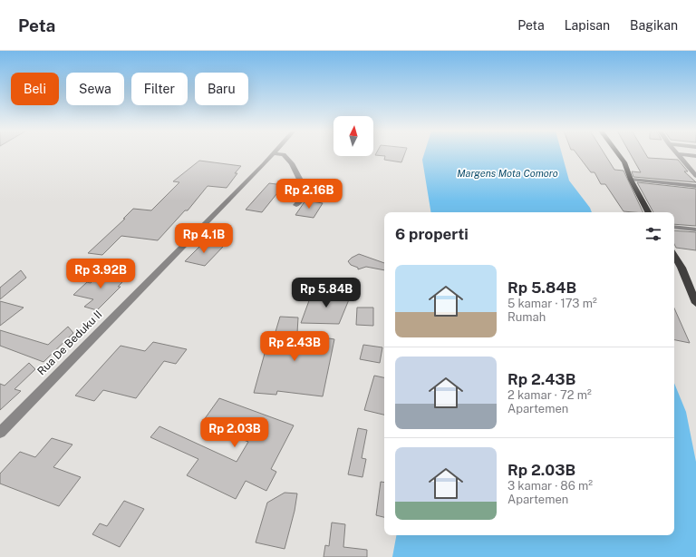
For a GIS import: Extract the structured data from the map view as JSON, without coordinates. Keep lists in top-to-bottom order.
{
  "streets": {
    "street": ["Rua De Beduku II"]
  },
  "water": ["Margens Mota Comoro"],
  "north": "top",
  "page": {
    "header": "Peta",
    "nav": ["Peta", "Lapisan", "Bagikan"],
    "chip": [
      "Beli",
      "Sewa",
      "Filter",
      "Baru"
    ],
    "price": [
      "Rp 2.16B",
      "Rp 4.1B",
      "Rp 3.92B",
      "Rp 5.84B",
      "Rp 2.43B",
      "Rp 2.03B"
    ],
    "heading": "6 properti",
    "list": [
      {
        "name": "Rp 5.84B",
        "note": "5 kamar · 173 m² · Rumah"
      },
      {
        "name": "Rp 2.43B",
        "note": "2 kamar · 72 m² · Apartemen"
      },
      {
        "name": "Rp 2.03B",
        "note": "3 kamar · 86 m² · Apartemen"
      }
    ]
  }
}
